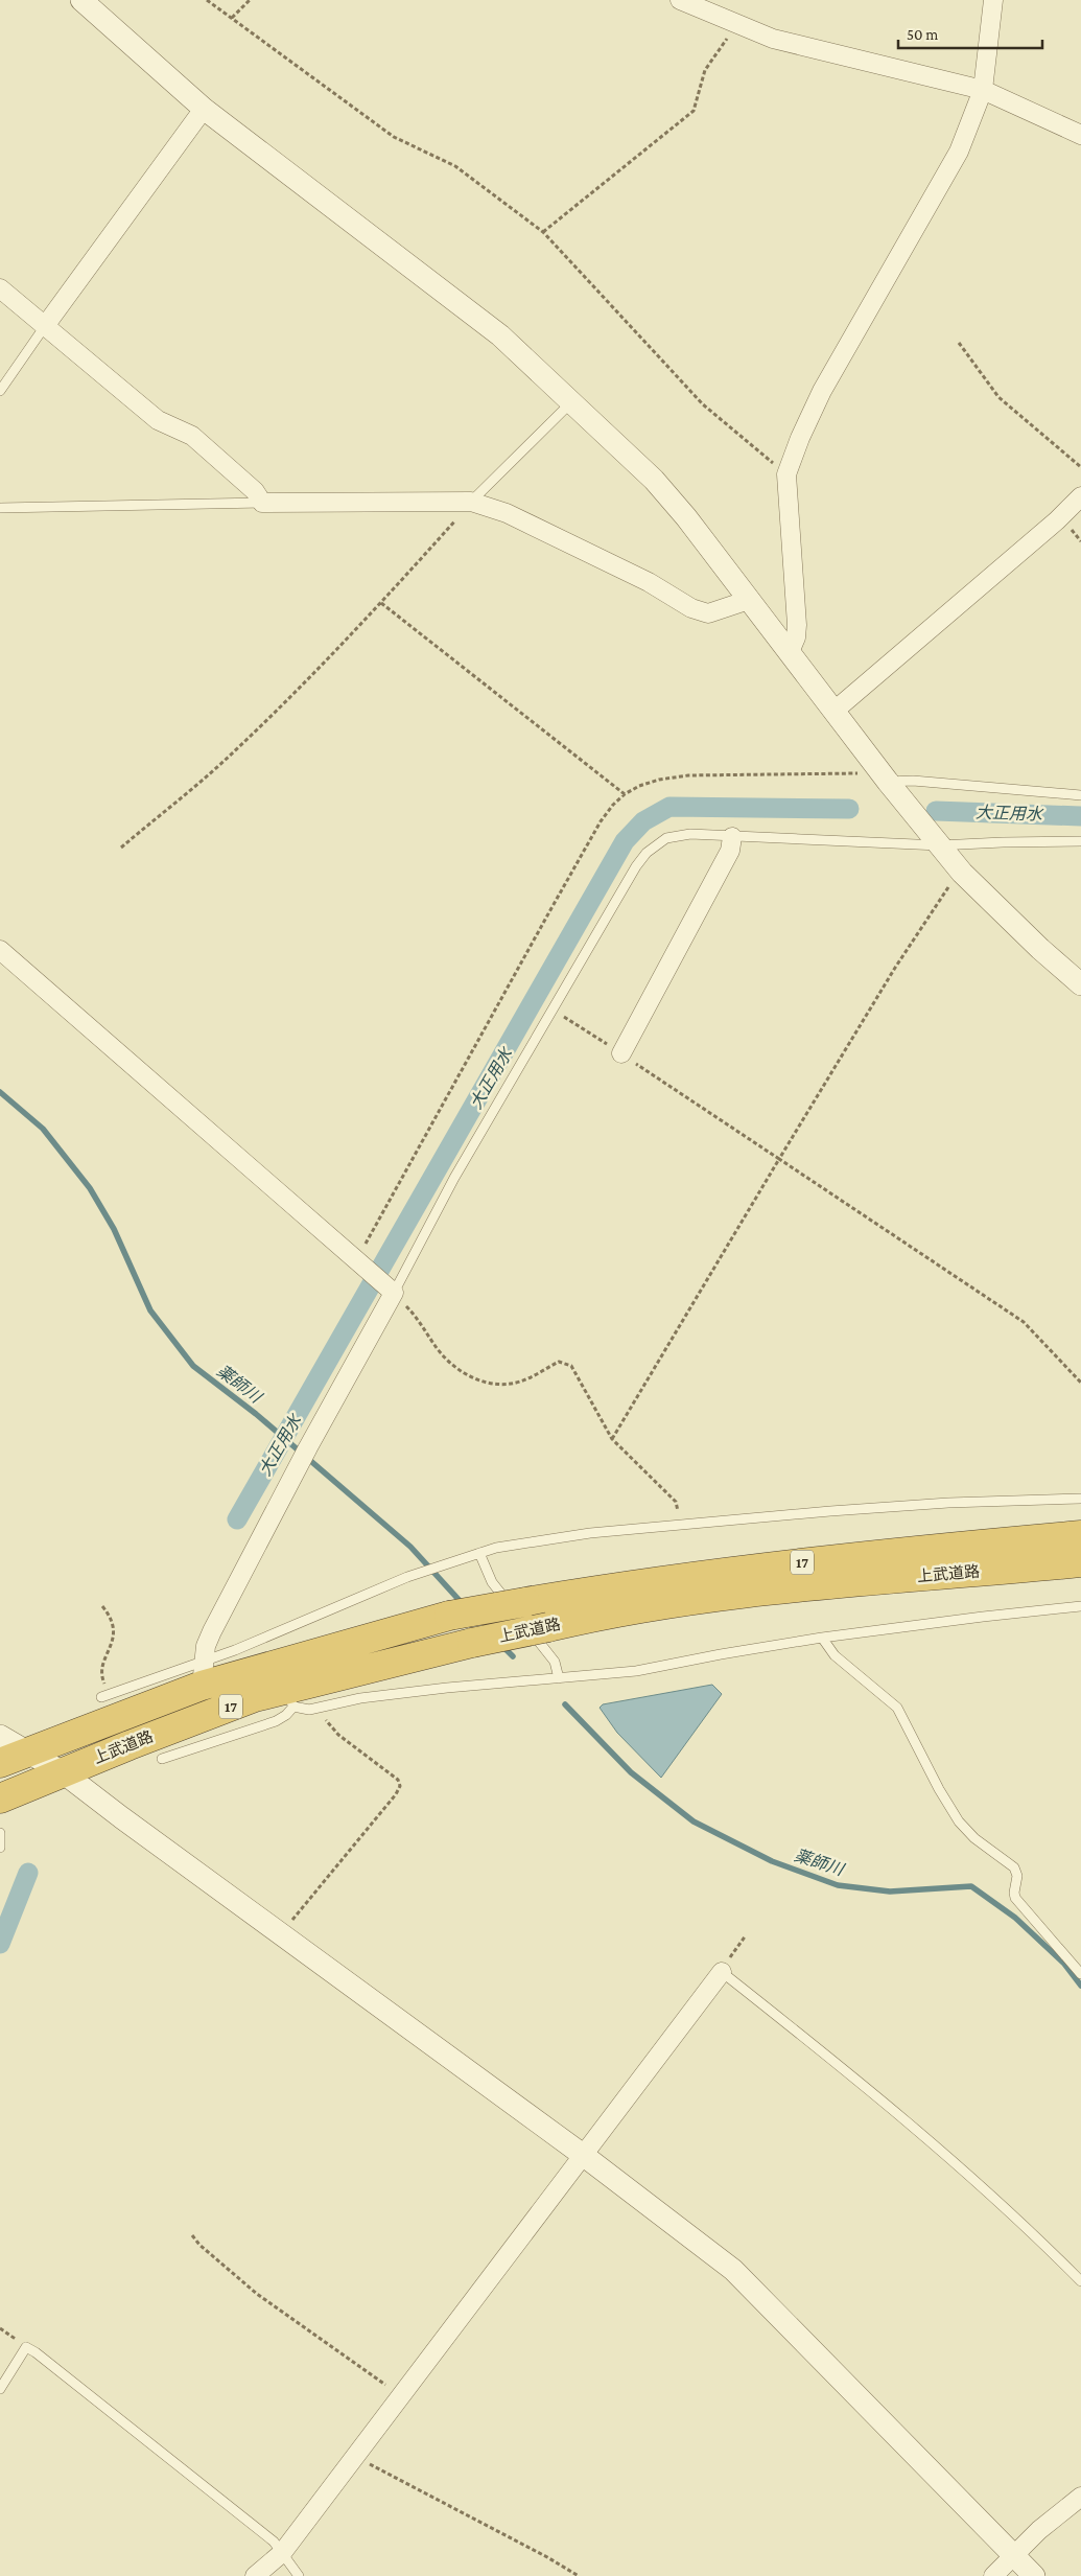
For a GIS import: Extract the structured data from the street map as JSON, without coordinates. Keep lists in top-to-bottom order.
{
  "streets": {
    "highway": ["17", "上武道路"]
  },
  "water": ["大正用水", "薬師川"],
  "scale_bar": "50 m"
}
